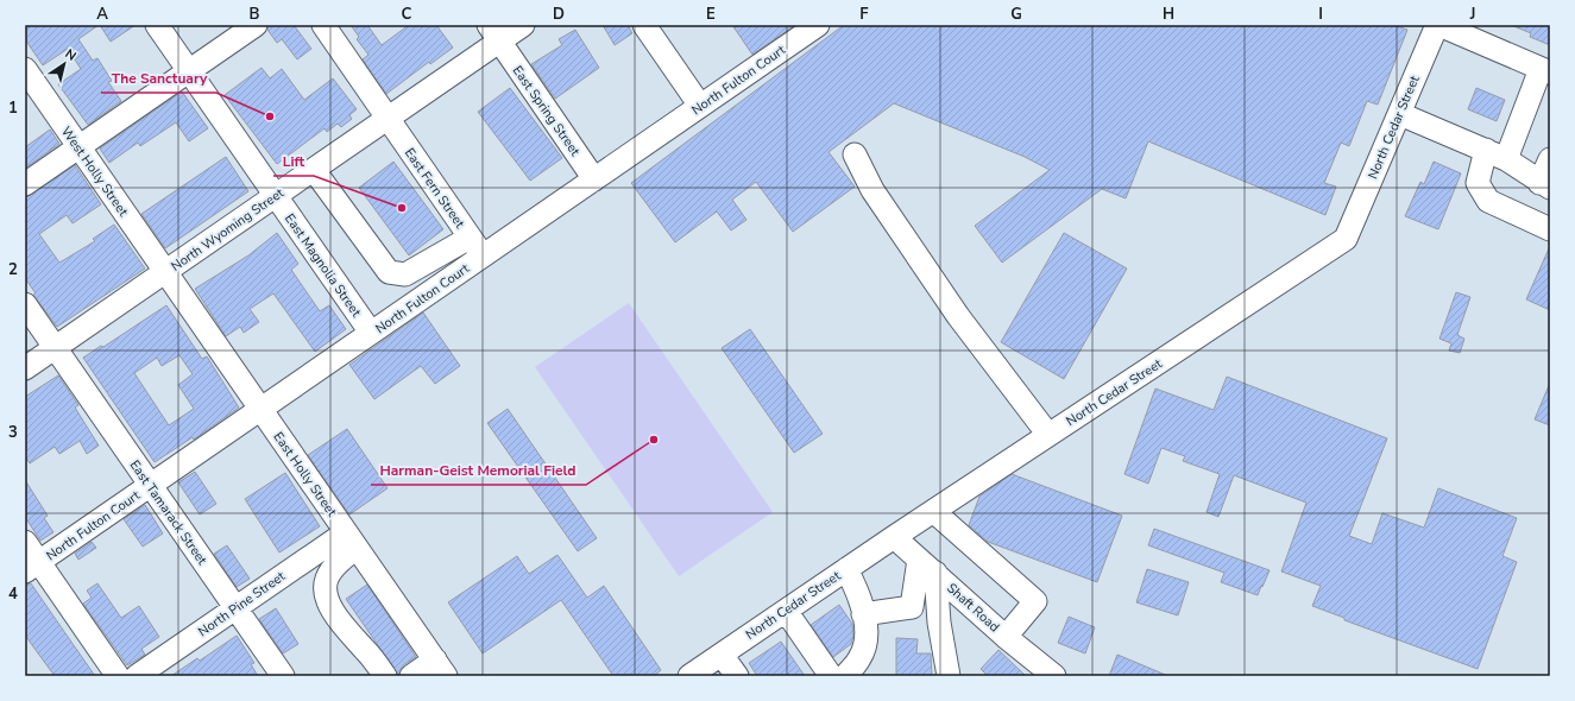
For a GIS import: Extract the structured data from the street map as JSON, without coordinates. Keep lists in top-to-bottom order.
{
  "streets": {
    "street": [
      "North Fulton Court",
      "East Spring Street",
      "North Cedar Street",
      "West Holly Street",
      "East Fern Street",
      "North Wyoming Street",
      "East Magnolia Street",
      "East Holly Street",
      "East Tamarack Street",
      "North Pine Street",
      "Shaft Road"
    ]
  },
  "crossings": [
    ["North Fulton Court", "East Spring Street"],
    ["North Fulton Court", "East Fern Street"],
    ["North Fulton Court", "East Magnolia Street"],
    ["North Fulton Court", "East Holly Street"],
    ["North Fulton Court", "East Tamarack Street"],
    ["East Spring Street", "North Wyoming Street"],
    ["North Cedar Street", "Shaft Road"],
    ["West Holly Street", "North Wyoming Street"],
    ["West Holly Street", "East Holly Street"],
    ["East Fern Street", "North Wyoming Street"],
    ["North Wyoming Street", "East Magnolia Street"],
    ["North Wyoming Street", "East Holly Street"],
    ["North Wyoming Street", "East Tamarack Street"],
    ["East Holly Street", "North Pine Street"],
    ["East Tamarack Street", "North Pine Street"]
  ],
  "places": ["The Sanctuary", "Lift", "Harman-Geist Memorial Field"],
  "north": "top right",
  "grid": {
    "columns": [
      "A",
      "B",
      "C",
      "D",
      "E",
      "F",
      "G",
      "H",
      "I",
      "J"
    ],
    "rows": [
      "1",
      "2",
      "3",
      "4"
    ]
  }
}
